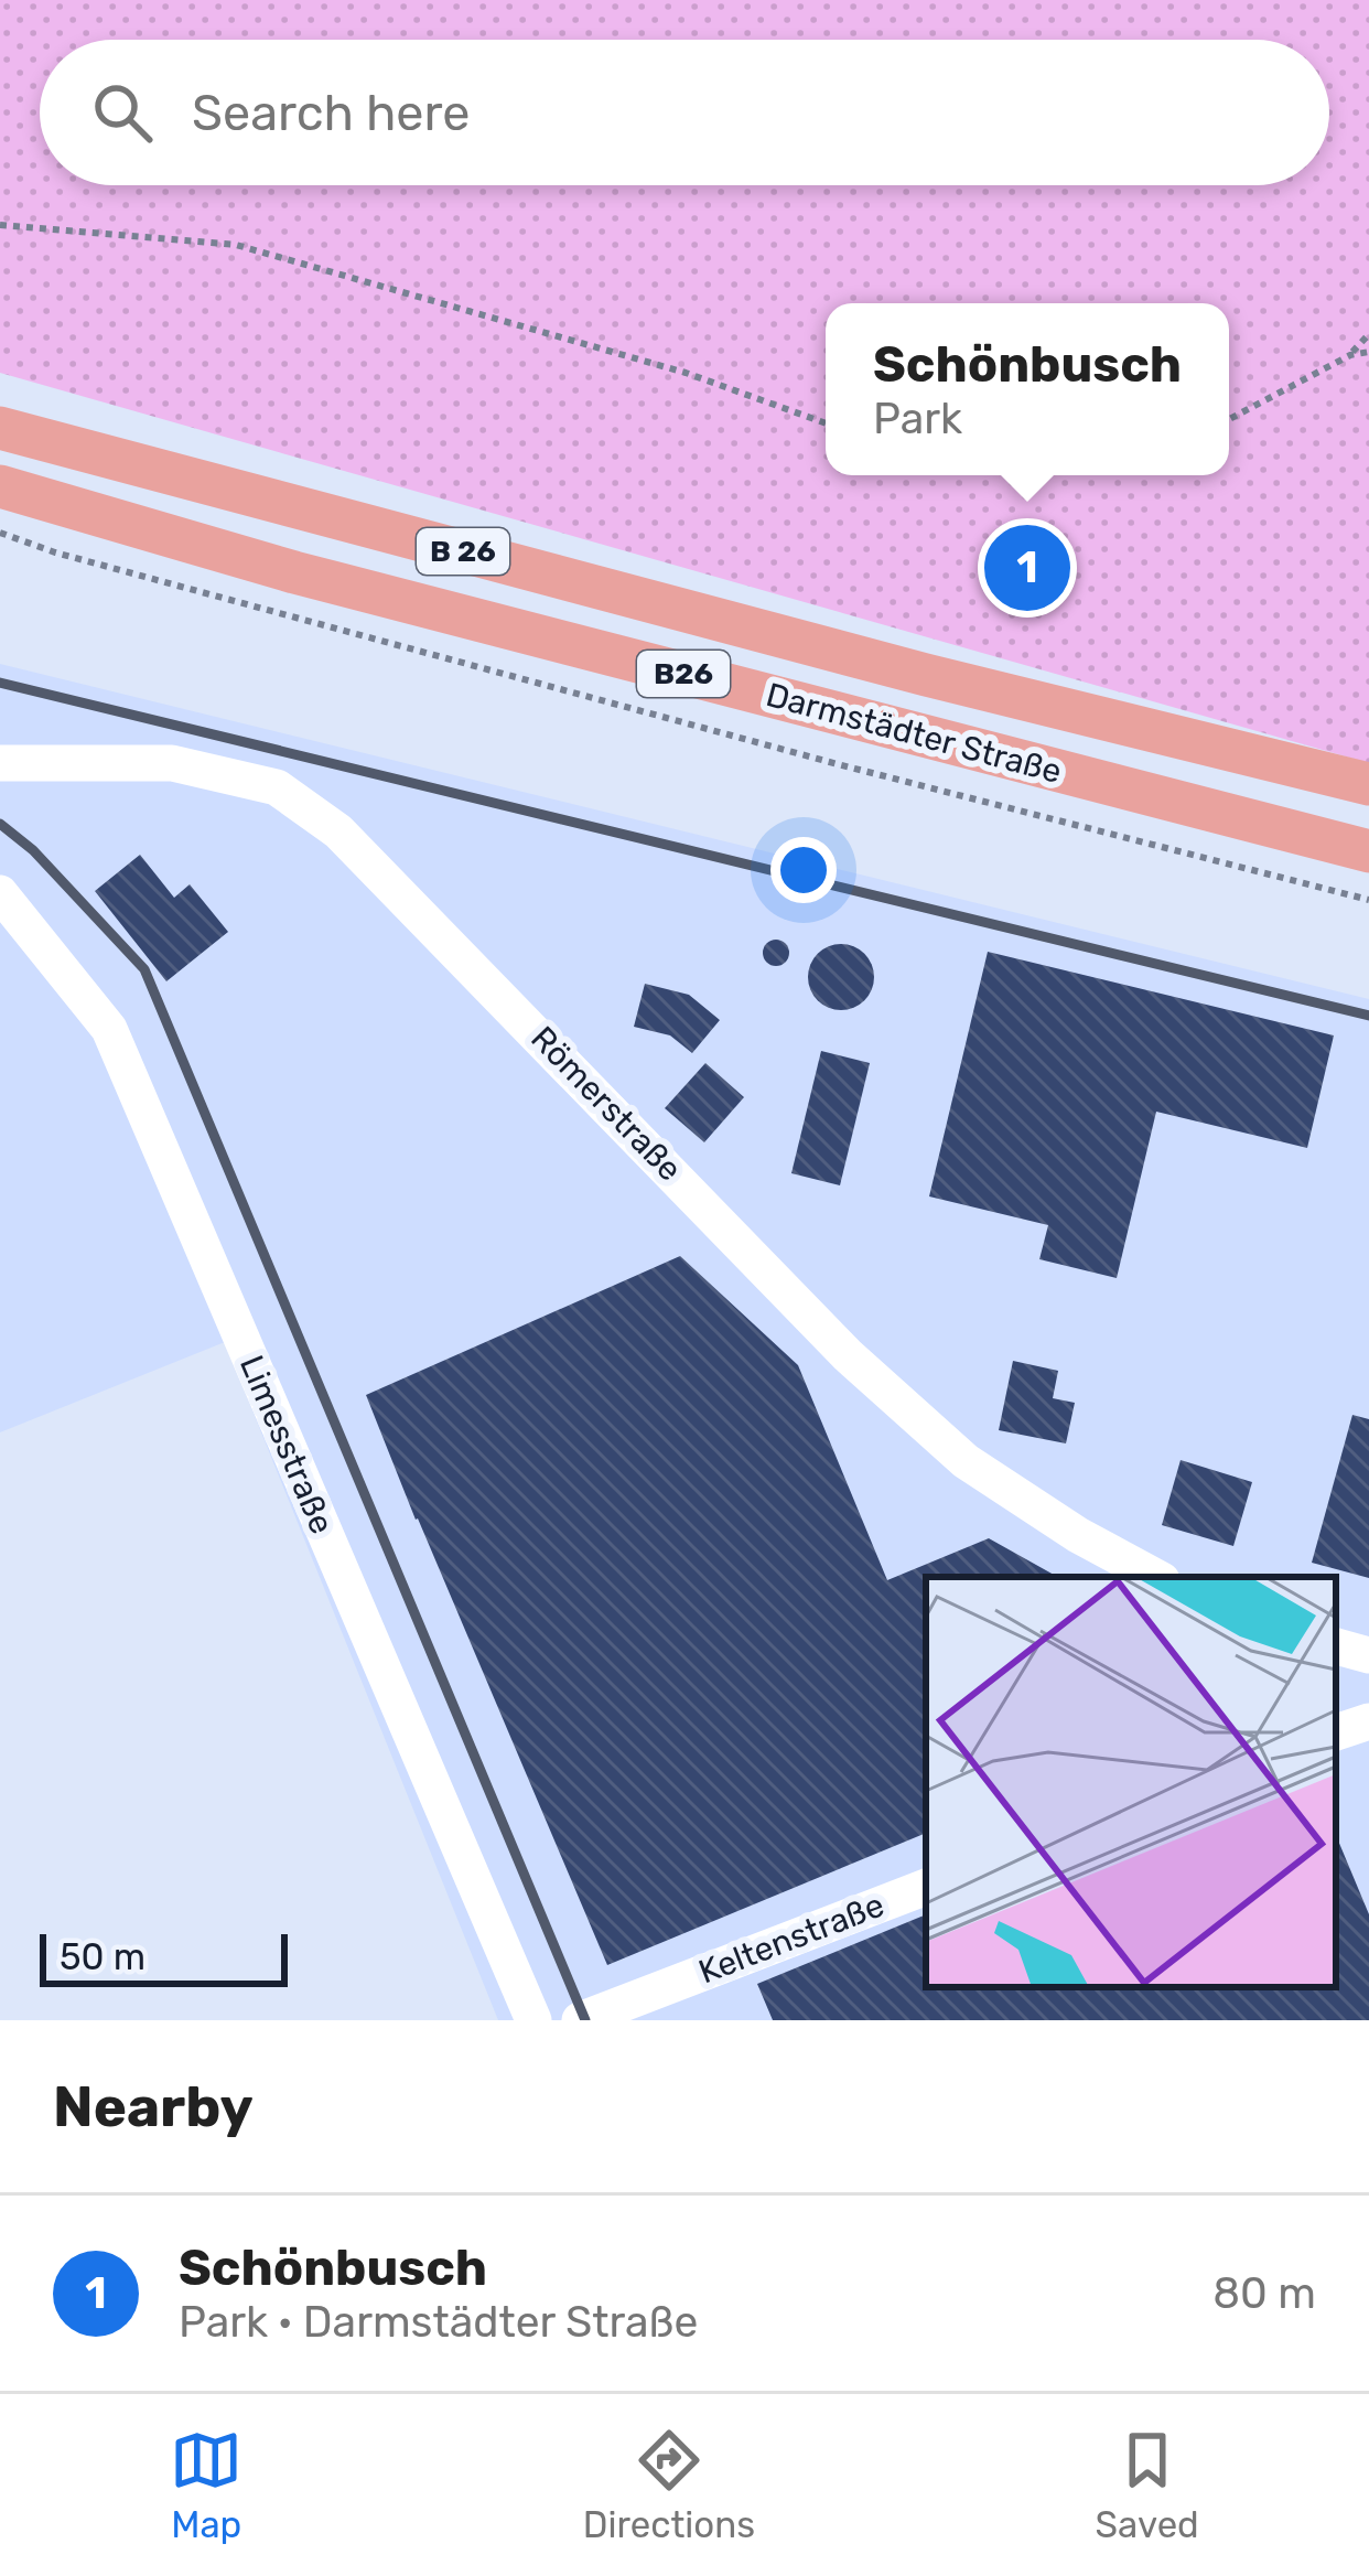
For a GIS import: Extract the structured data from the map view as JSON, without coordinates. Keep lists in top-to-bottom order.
{
  "streets": {
    "main road": ["B 26", "B26", "Darmstädter Straße"],
    "street": ["Römerstraße", "Limesstraße", "Keltenstraße"]
  },
  "scale_bar": "50 m",
  "page": {
    "search": "Search here",
    "popup": ["Schönbusch", "Park"],
    "pins": "1",
    "scale": "50 m",
    "heading": "Nearby",
    "list": [
      {
        "mark": "1",
        "name": "Schönbusch",
        "note": "Park · Darmstädter Straße",
        "value": "80 m"
      }
    ],
    "nav": ["Map", "Directions", "Saved"]
  }
}
